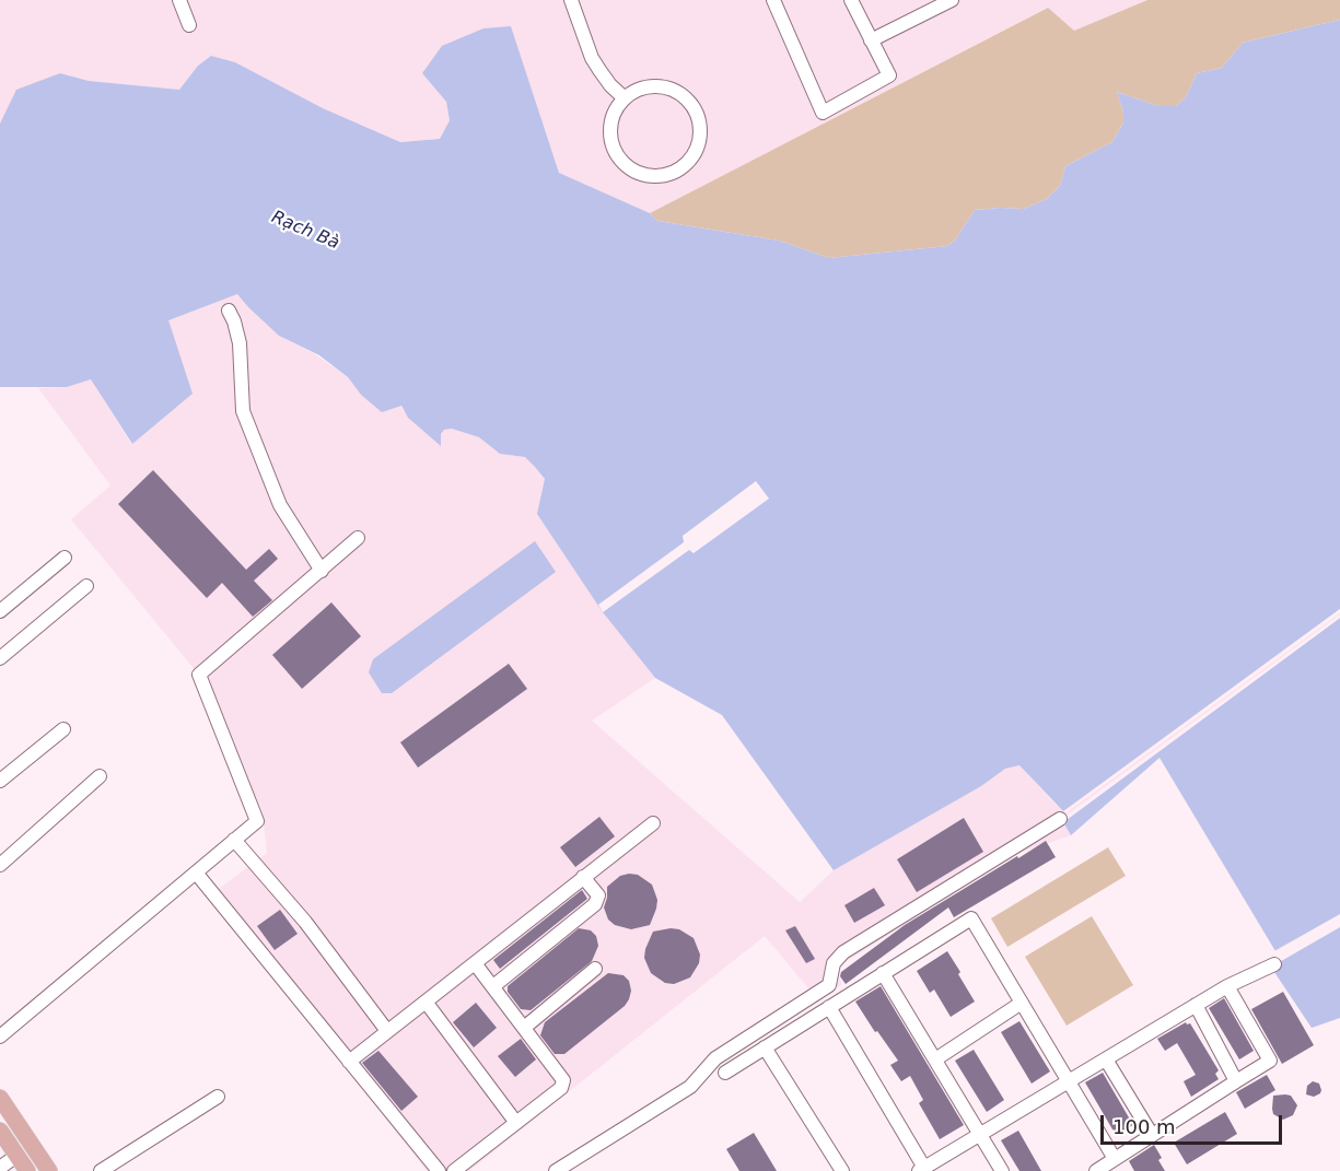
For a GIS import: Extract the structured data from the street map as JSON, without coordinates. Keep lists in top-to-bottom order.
{
  "water": ["Rạch Bà"],
  "scale_bar": "100 m"
}
